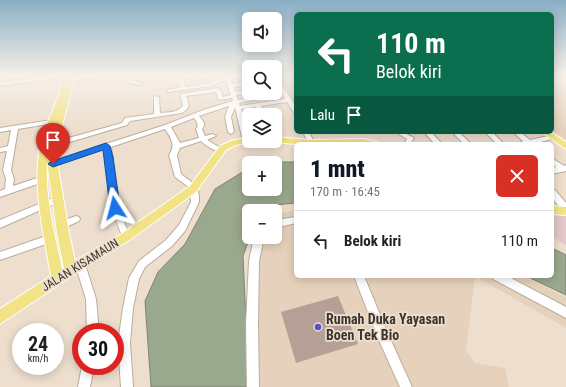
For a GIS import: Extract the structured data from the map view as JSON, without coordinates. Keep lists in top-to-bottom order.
{
  "streets": {
    "main road": ["JALAN KISAMAUN"]
  },
  "places": ["Rumah Duka Yayasan Boen Tek Bio"],
  "page": {
    "map_buttons": ["+", "−"],
    "turn": ["110 m", "Belok kiri"],
    "then": "Lalu",
    "heading": ["1 mnt", "170 m · 16:45"],
    "list": [
      {
        "name": "Belok kiri",
        "value": "110 m"
      }
    ],
    "speed": "24 km/h",
    "limit": "30"
  }
}
